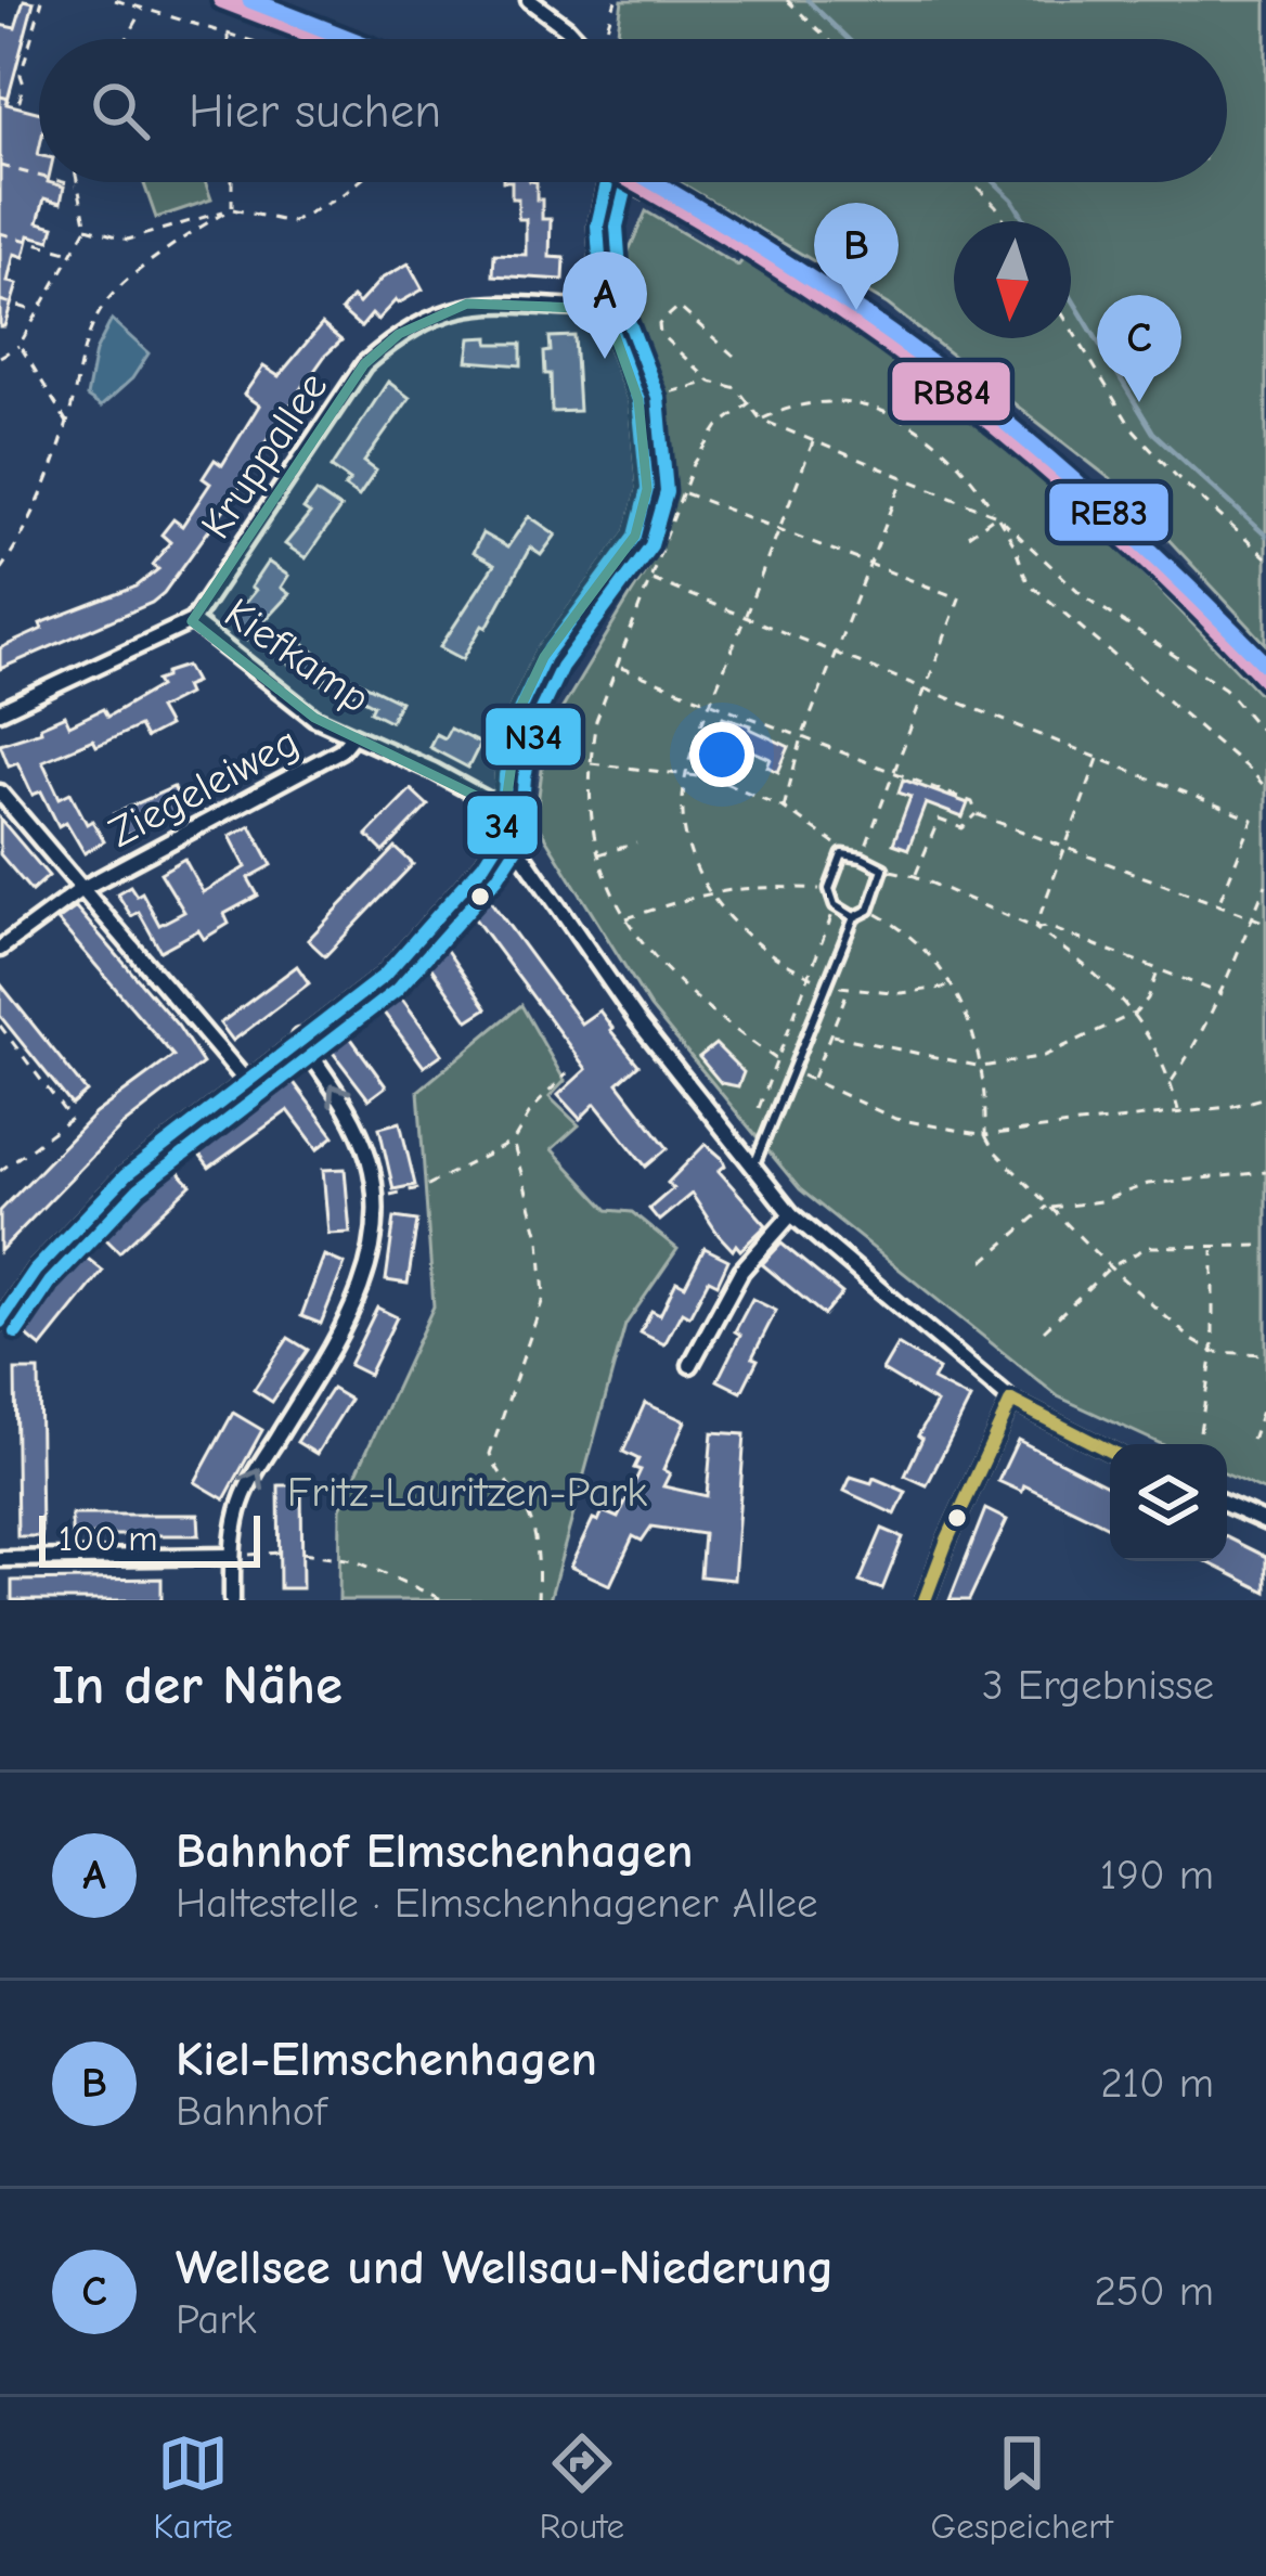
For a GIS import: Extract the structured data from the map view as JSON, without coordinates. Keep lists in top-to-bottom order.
{
  "streets": {
    "street": ["Kruppallee", "Kiefkamp", "Ziegeleiweg"]
  },
  "crossings": [
    ["Kruppallee", "Kiefkamp"],
    ["Kiefkamp", "Ziegeleiweg"]
  ],
  "parks": ["Fritz-Lauritzen-Park"],
  "lines": [
    "transit line RB84",
    "transit line RE83",
    "transit line 34",
    "transit line N34"
  ],
  "scale_bar": "100 m",
  "north": "bottom",
  "page": {
    "search": "Hier suchen",
    "pins": ["B", "A", "C"],
    "scale": "100 m",
    "heading": ["In der Nähe", "3 Ergebnisse"],
    "list": [
      {
        "mark": "A",
        "name": "Bahnhof Elmschenhagen",
        "note": "Haltestelle · Elmschenhagener Allee",
        "value": "190 m"
      },
      {
        "mark": "B",
        "name": "Kiel-Elmschenhagen",
        "note": "Bahnhof",
        "value": "210 m"
      },
      {
        "mark": "C",
        "name": "Wellsee und Wellsau-Niederung",
        "note": "Park",
        "value": "250 m"
      }
    ],
    "nav": ["Karte", "Route", "Gespeichert"]
  }
}
